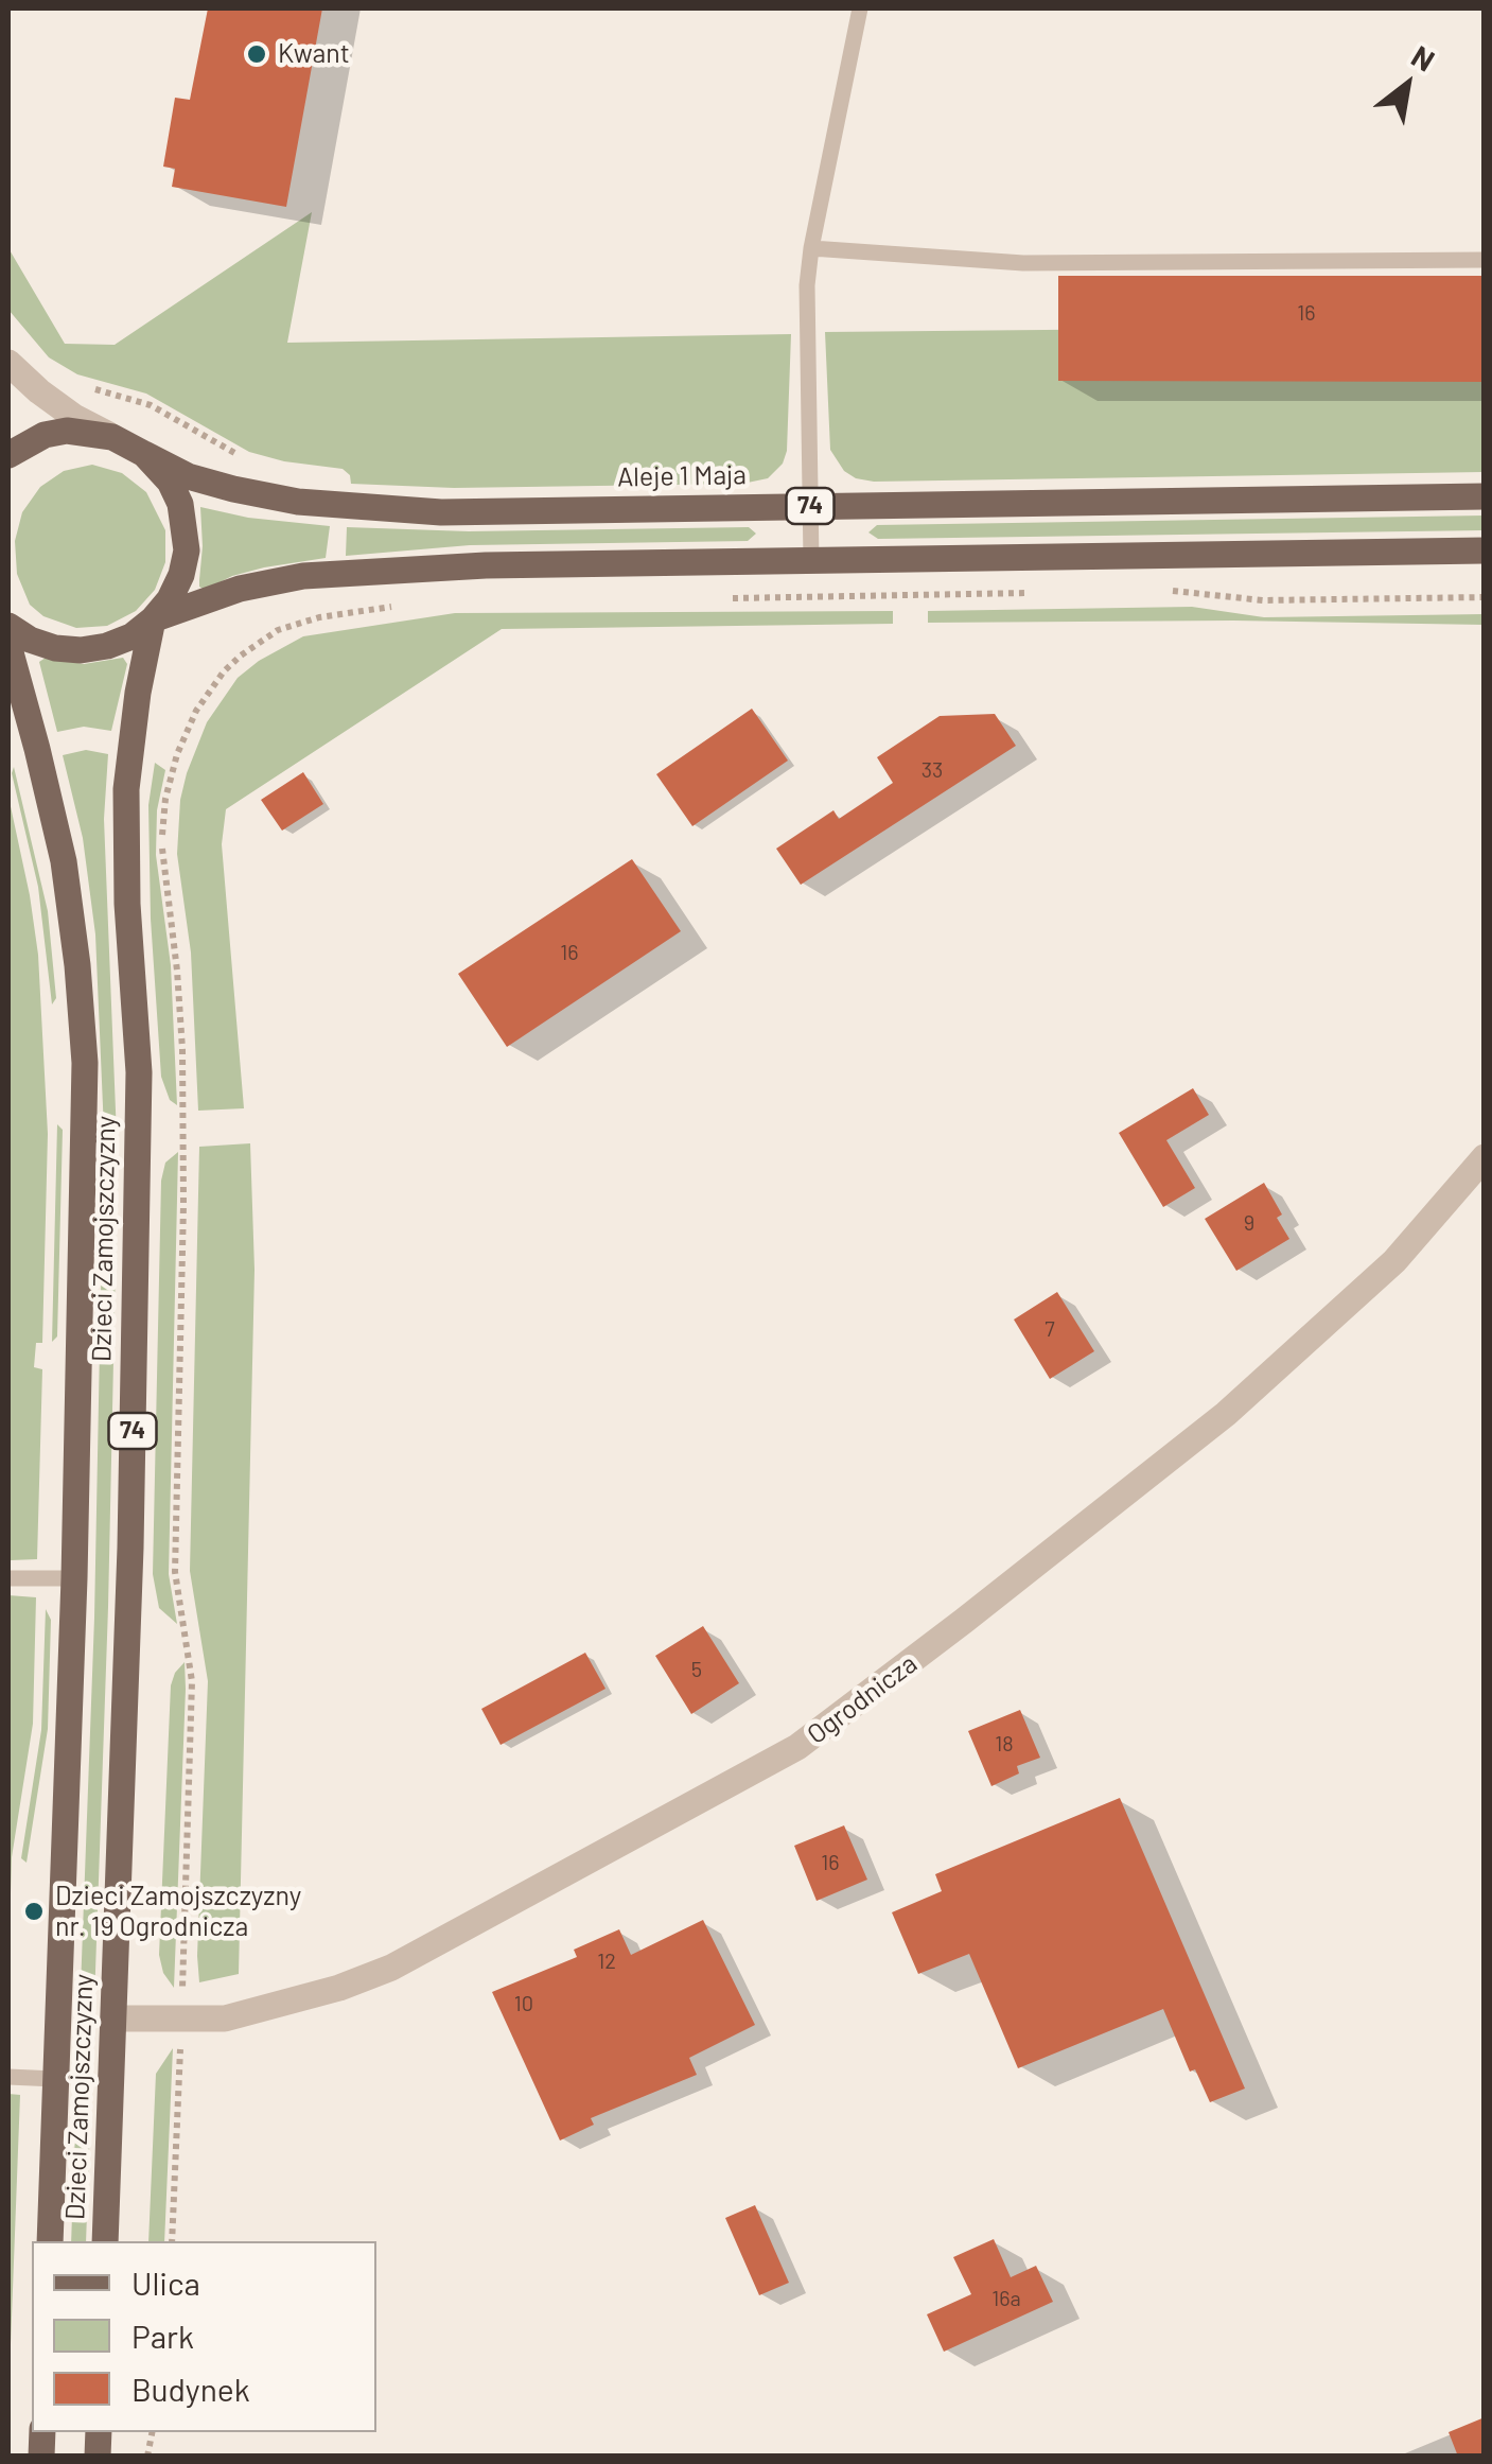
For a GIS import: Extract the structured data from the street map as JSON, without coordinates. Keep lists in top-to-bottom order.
{
  "streets": {
    "main road": ["Aleje 1 Maja", "74", "Dzieci Zamojszczyzny"],
    "street": ["Ogrodnicza"]
  },
  "crossings": [
    ["Aleje 1 Maja", "74"],
    ["74", "Dzieci Zamojszczyzny"],
    ["Dzieci Zamojszczyzny", "Ogrodnicza"]
  ],
  "places": ["Kwant", "Dzieci Zamojszczyzny nr. 19 Ogrodnicza"],
  "house_numbers": [
    "16",
    "33",
    "16",
    "9",
    "7",
    "5",
    "18",
    "16",
    "12",
    "10",
    "16a"
  ],
  "legend": ["Ulica", "Park", "Budynek"],
  "north": "top right"
}
